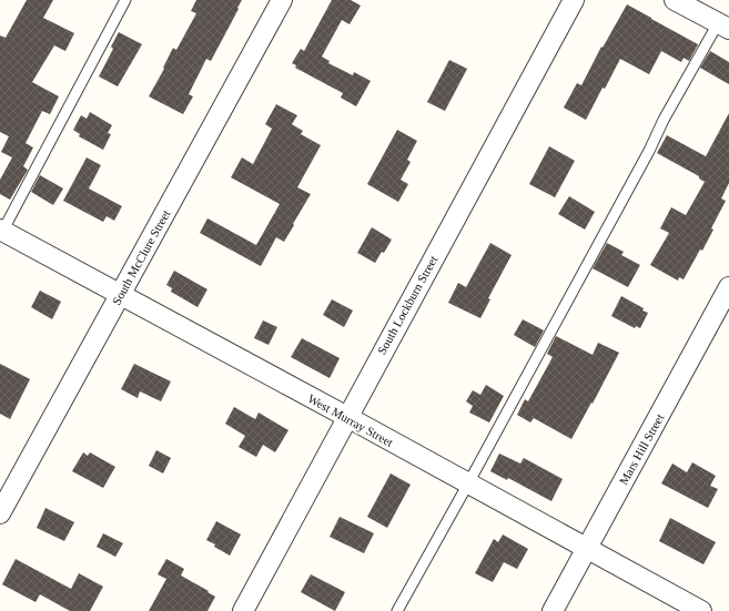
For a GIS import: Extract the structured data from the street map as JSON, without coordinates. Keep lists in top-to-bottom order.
{
  "streets": {
    "street": [
      "South McClure Street",
      "South Lockburn Street",
      "West Murray Street",
      "Mars Hill Street"
    ]
  },
  "crossings": [
    ["South McClure Street", "West Murray Street"],
    ["South Lockburn Street", "West Murray Street"],
    ["West Murray Street", "Mars Hill Street"]
  ]
}
